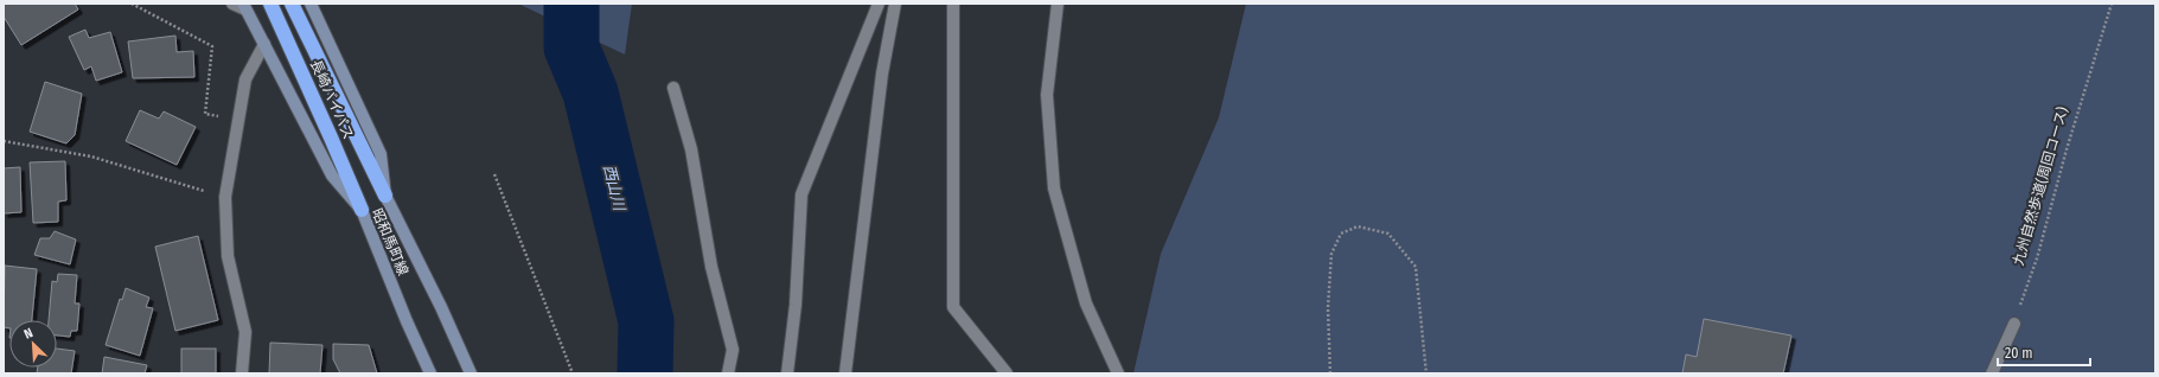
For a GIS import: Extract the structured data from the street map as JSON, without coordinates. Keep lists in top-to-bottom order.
{
  "streets": {
    "highway": ["長崎バイパス"],
    "main road": ["昭和馬町線"],
    "path": ["九州自然歩道(周回コース)"]
  },
  "crossings": [
    ["長崎バイパス", "昭和馬町線"]
  ],
  "water": ["西山川"],
  "scale_bar": "20 m",
  "north": "top left"
}
